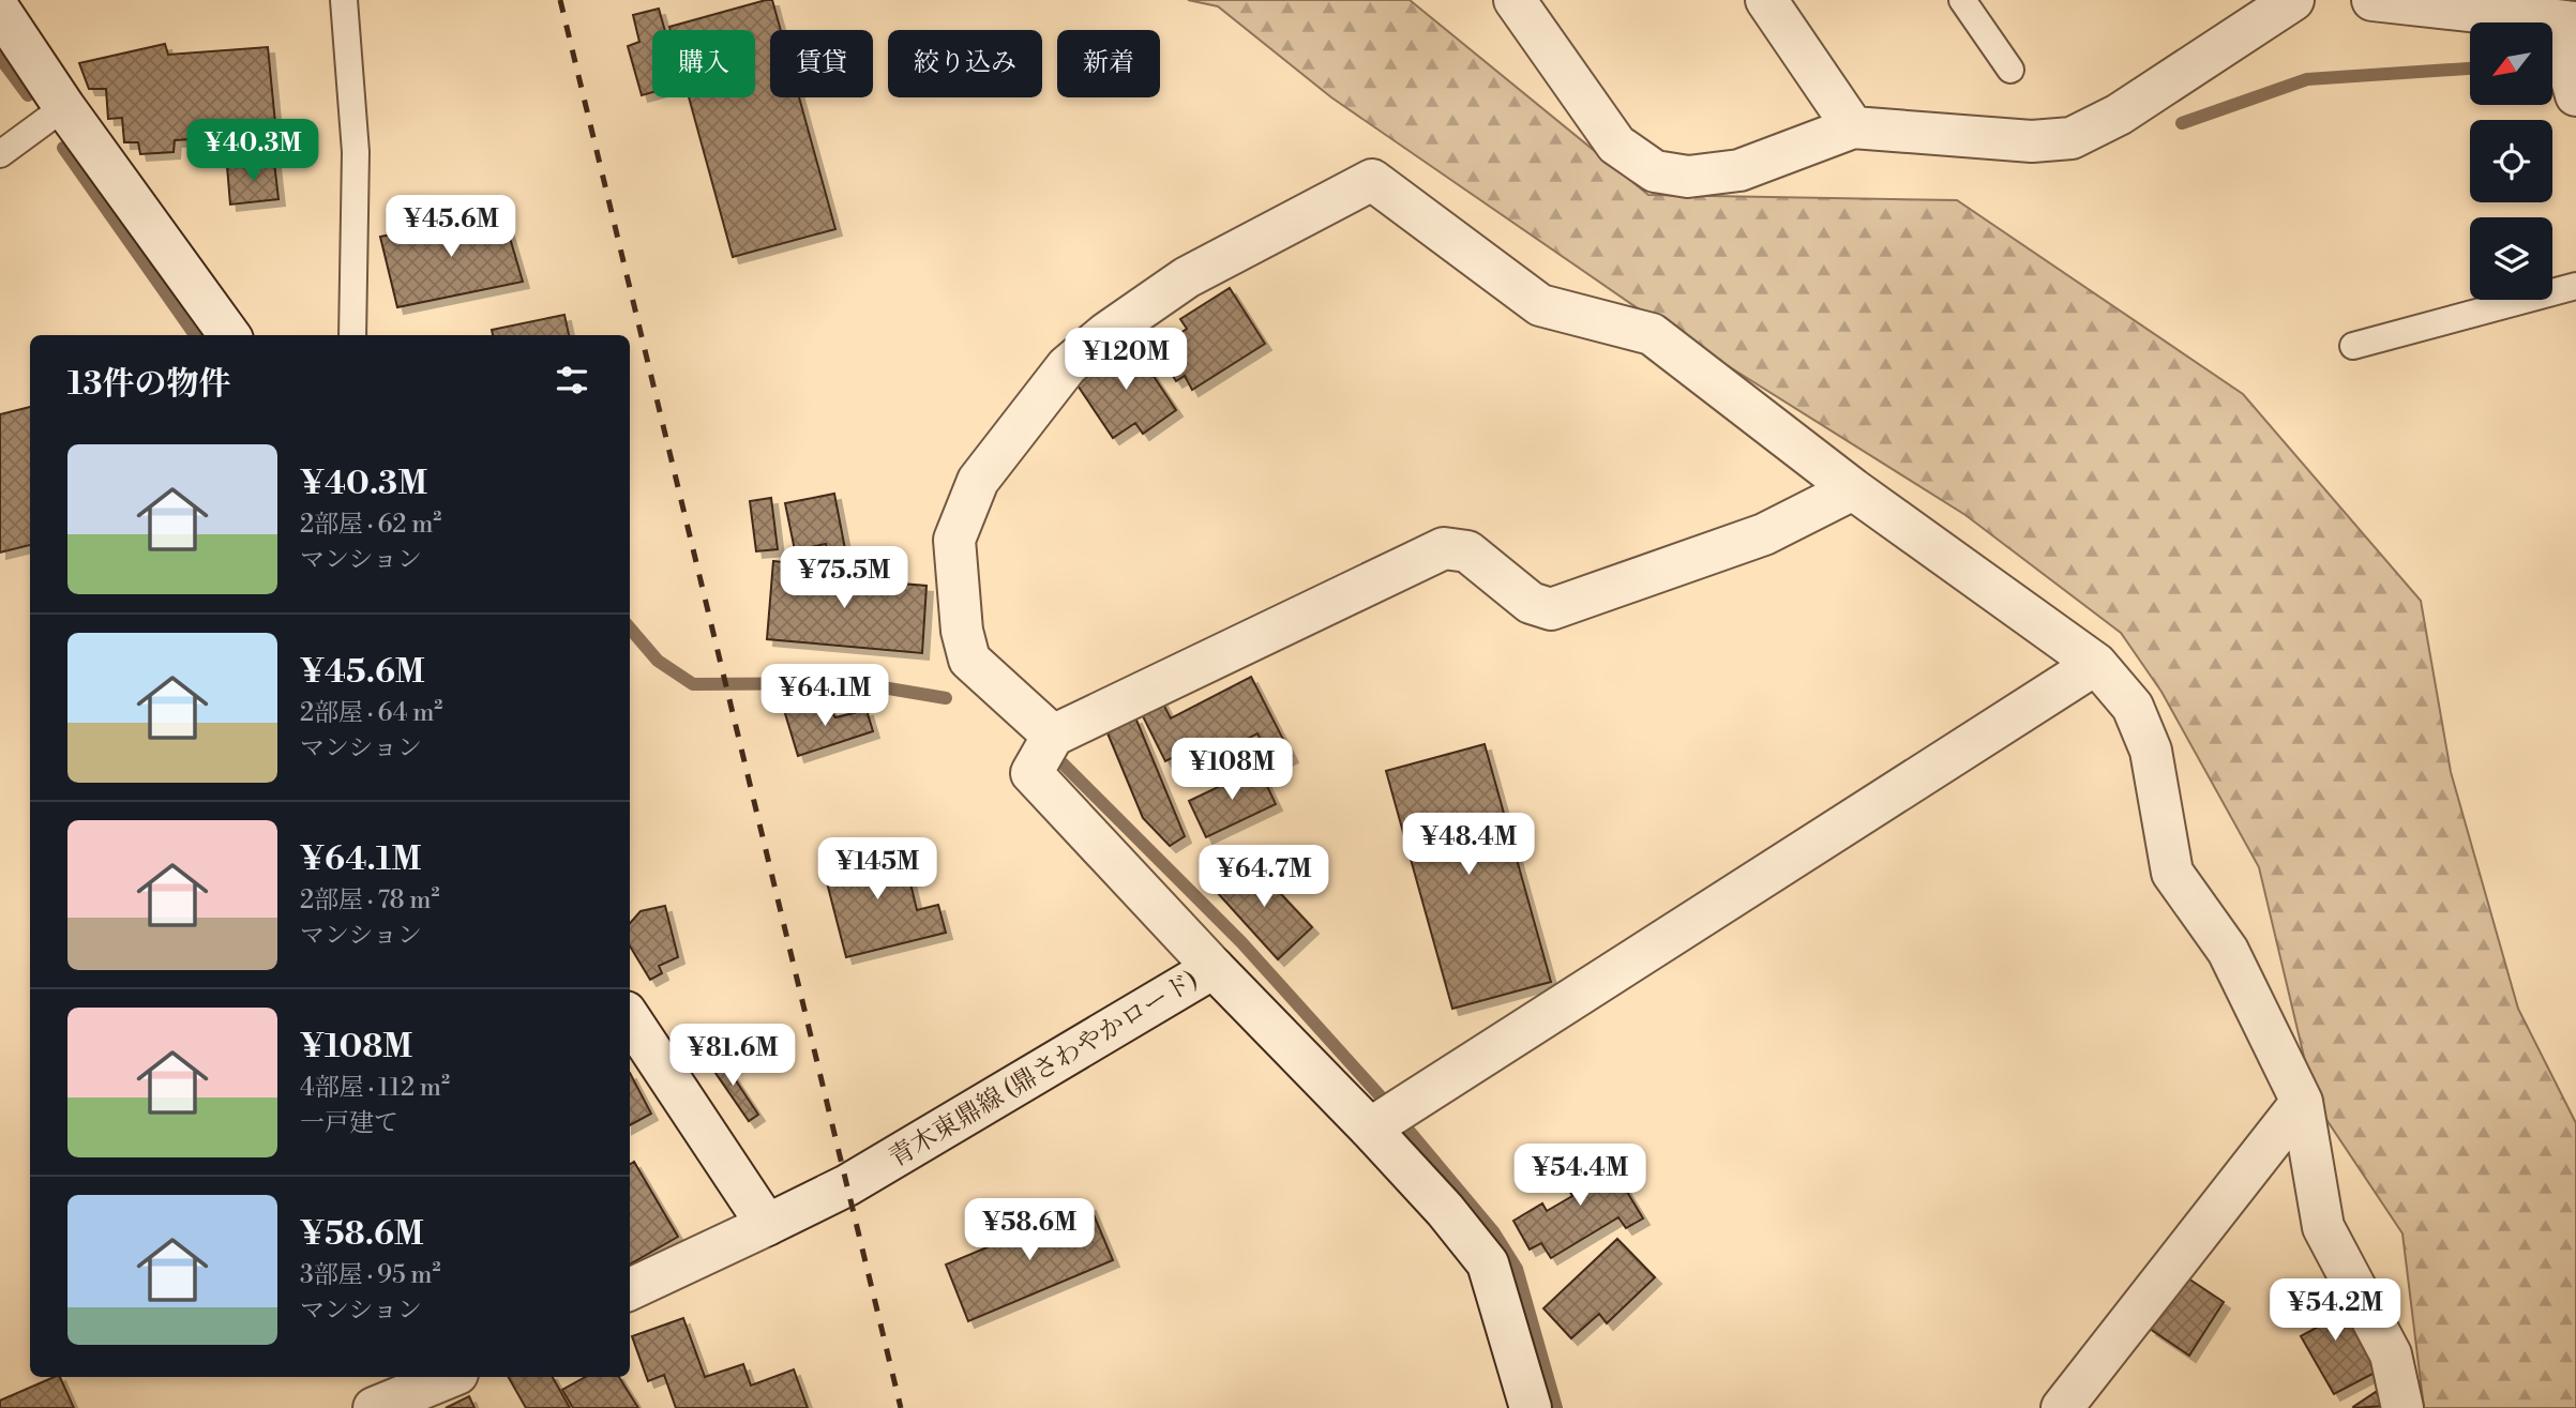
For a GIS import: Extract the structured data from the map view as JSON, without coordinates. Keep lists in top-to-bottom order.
{
  "streets": {
    "street": ["青木東鼎線 (鼎さわやかロード)"]
  },
  "north": "bottom left",
  "page": {
    "chip": [
      "購入",
      "賃貸",
      "絞り込み",
      "新着"
    ],
    "price": [
      "¥40.3M",
      "¥45.6M",
      "¥120M",
      "¥75.5M",
      "¥64.1M",
      "¥108M",
      "¥48.4M",
      "¥145M",
      "¥64.7M",
      "¥81.6M",
      "¥54.4M",
      "¥58.6M",
      "¥54.2M"
    ],
    "heading": "13件の物件",
    "list": [
      {
        "name": "¥40.3M",
        "note": "2部屋 · 62 m² · マンション"
      },
      {
        "name": "¥45.6M",
        "note": "2部屋 · 64 m² · マンション"
      },
      {
        "name": "¥64.1M",
        "note": "2部屋 · 78 m² · マンション"
      },
      {
        "name": "¥108M",
        "note": "4部屋 · 112 m² · 一戸建て"
      },
      {
        "name": "¥58.6M",
        "note": "3部屋 · 95 m² · マンション"
      }
    ]
  }
}
